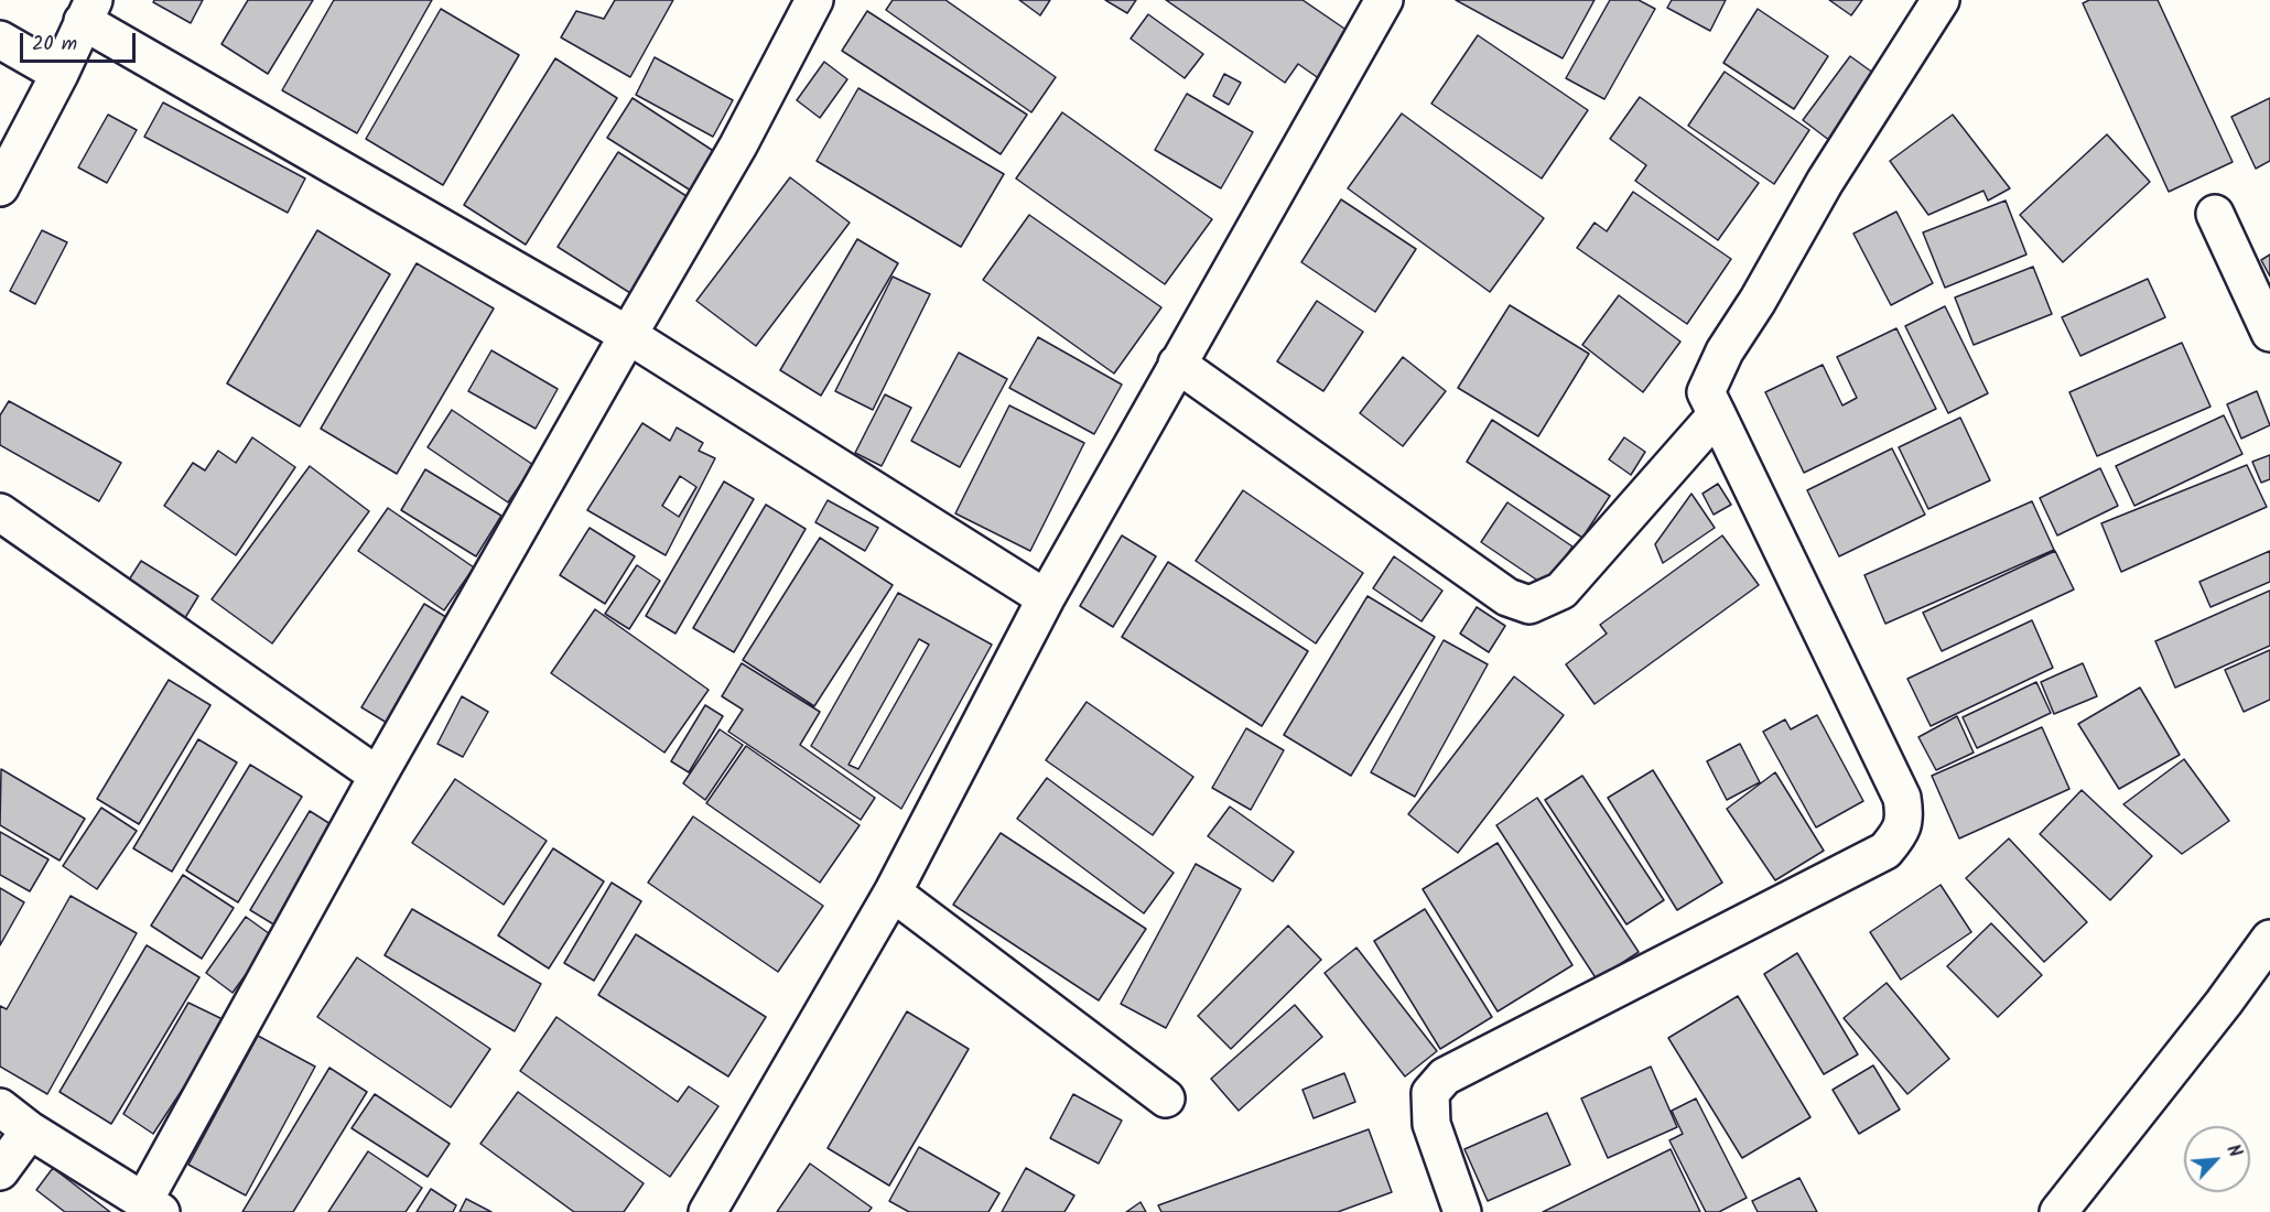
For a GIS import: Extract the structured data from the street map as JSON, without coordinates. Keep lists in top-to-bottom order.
{
  "scale_bar": "20 m",
  "north": "top right"
}
